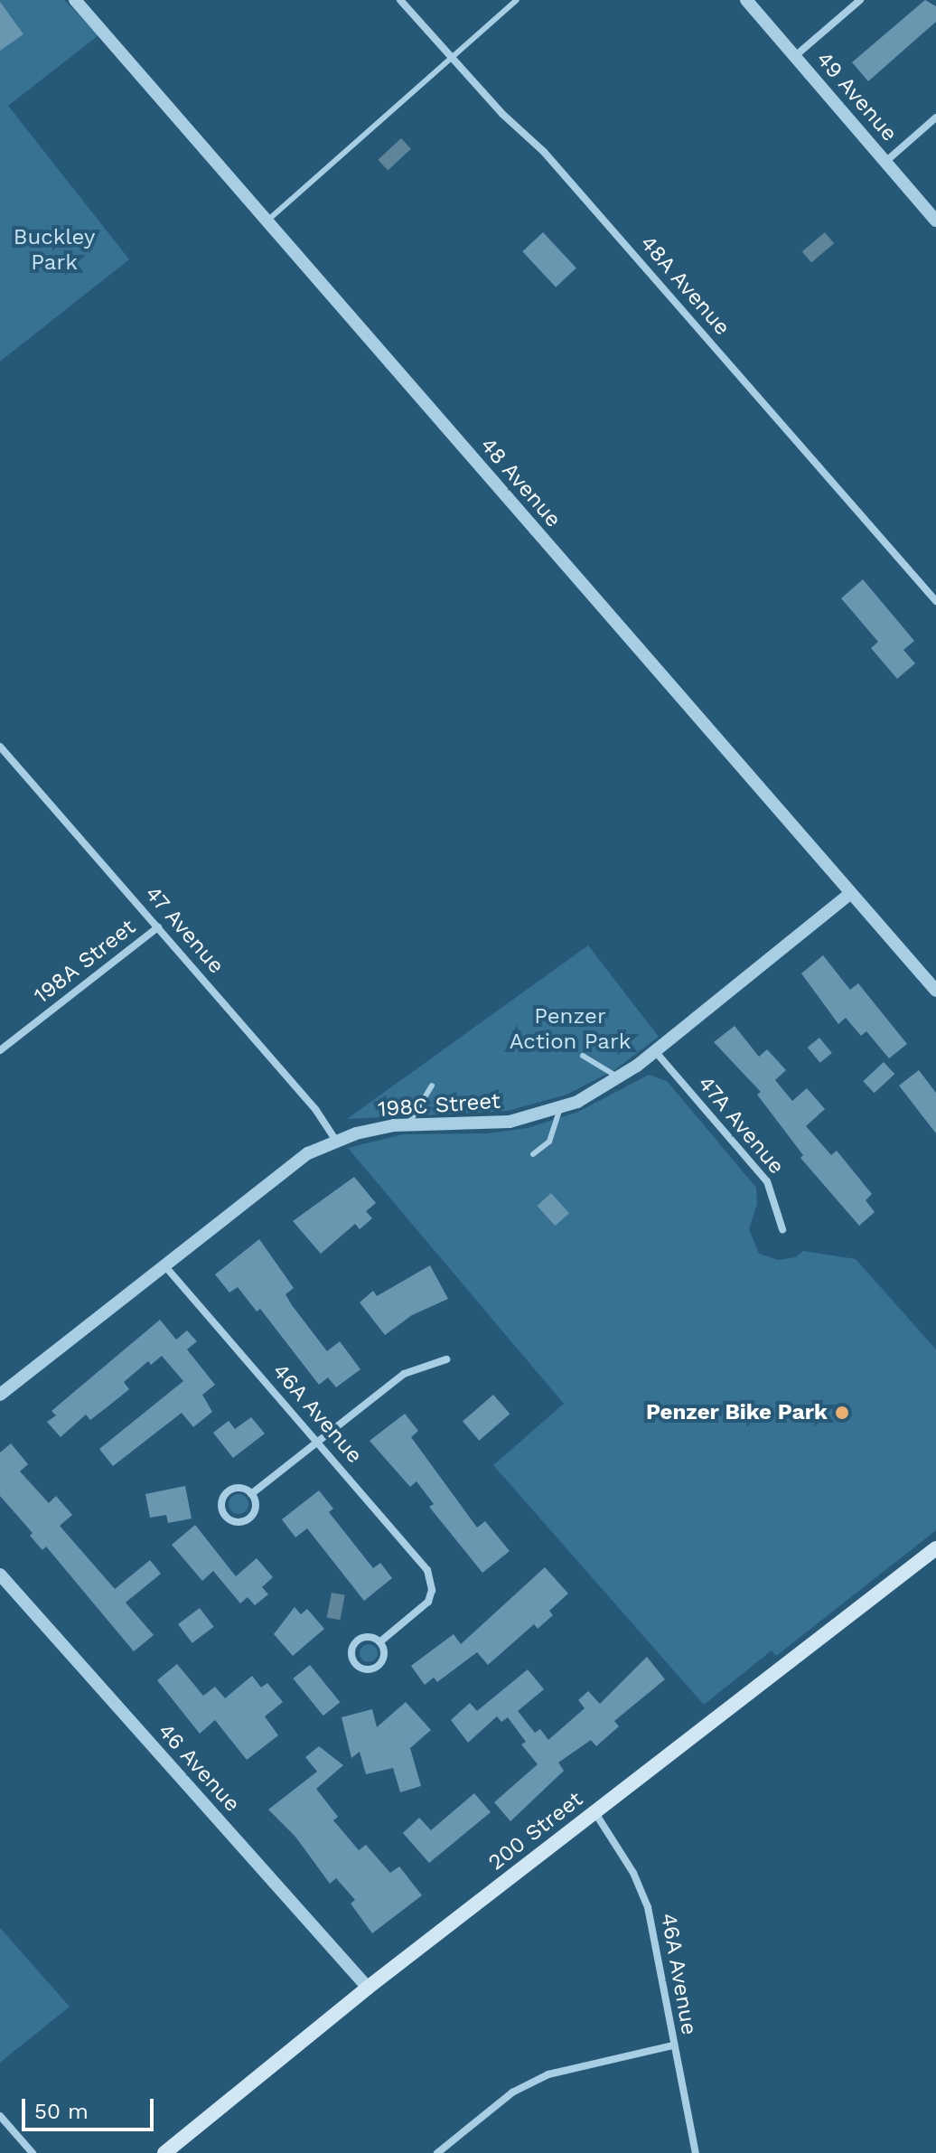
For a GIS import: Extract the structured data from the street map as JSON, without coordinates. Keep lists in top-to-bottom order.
{
  "streets": {
    "main road": ["200 Street"],
    "street": [
      "49 Avenue",
      "48A Avenue",
      "48 Avenue",
      "47 Avenue",
      "198A Street",
      "198C Street",
      "47A Avenue",
      "46A Avenue",
      "46 Avenue"
    ]
  },
  "crossings": [
    ["48 Avenue", "198C Street"],
    ["47 Avenue", "198A Street"],
    ["47 Avenue", "198C Street"],
    ["198C Street", "47A Avenue"],
    ["198C Street", "46A Avenue"],
    ["46A Avenue", "200 Street"],
    ["46 Avenue", "200 Street"]
  ],
  "parks": ["Buckley Park", "Penzer Action Park"],
  "places": ["Penzer Bike Park"],
  "scale_bar": "50 m"
}
